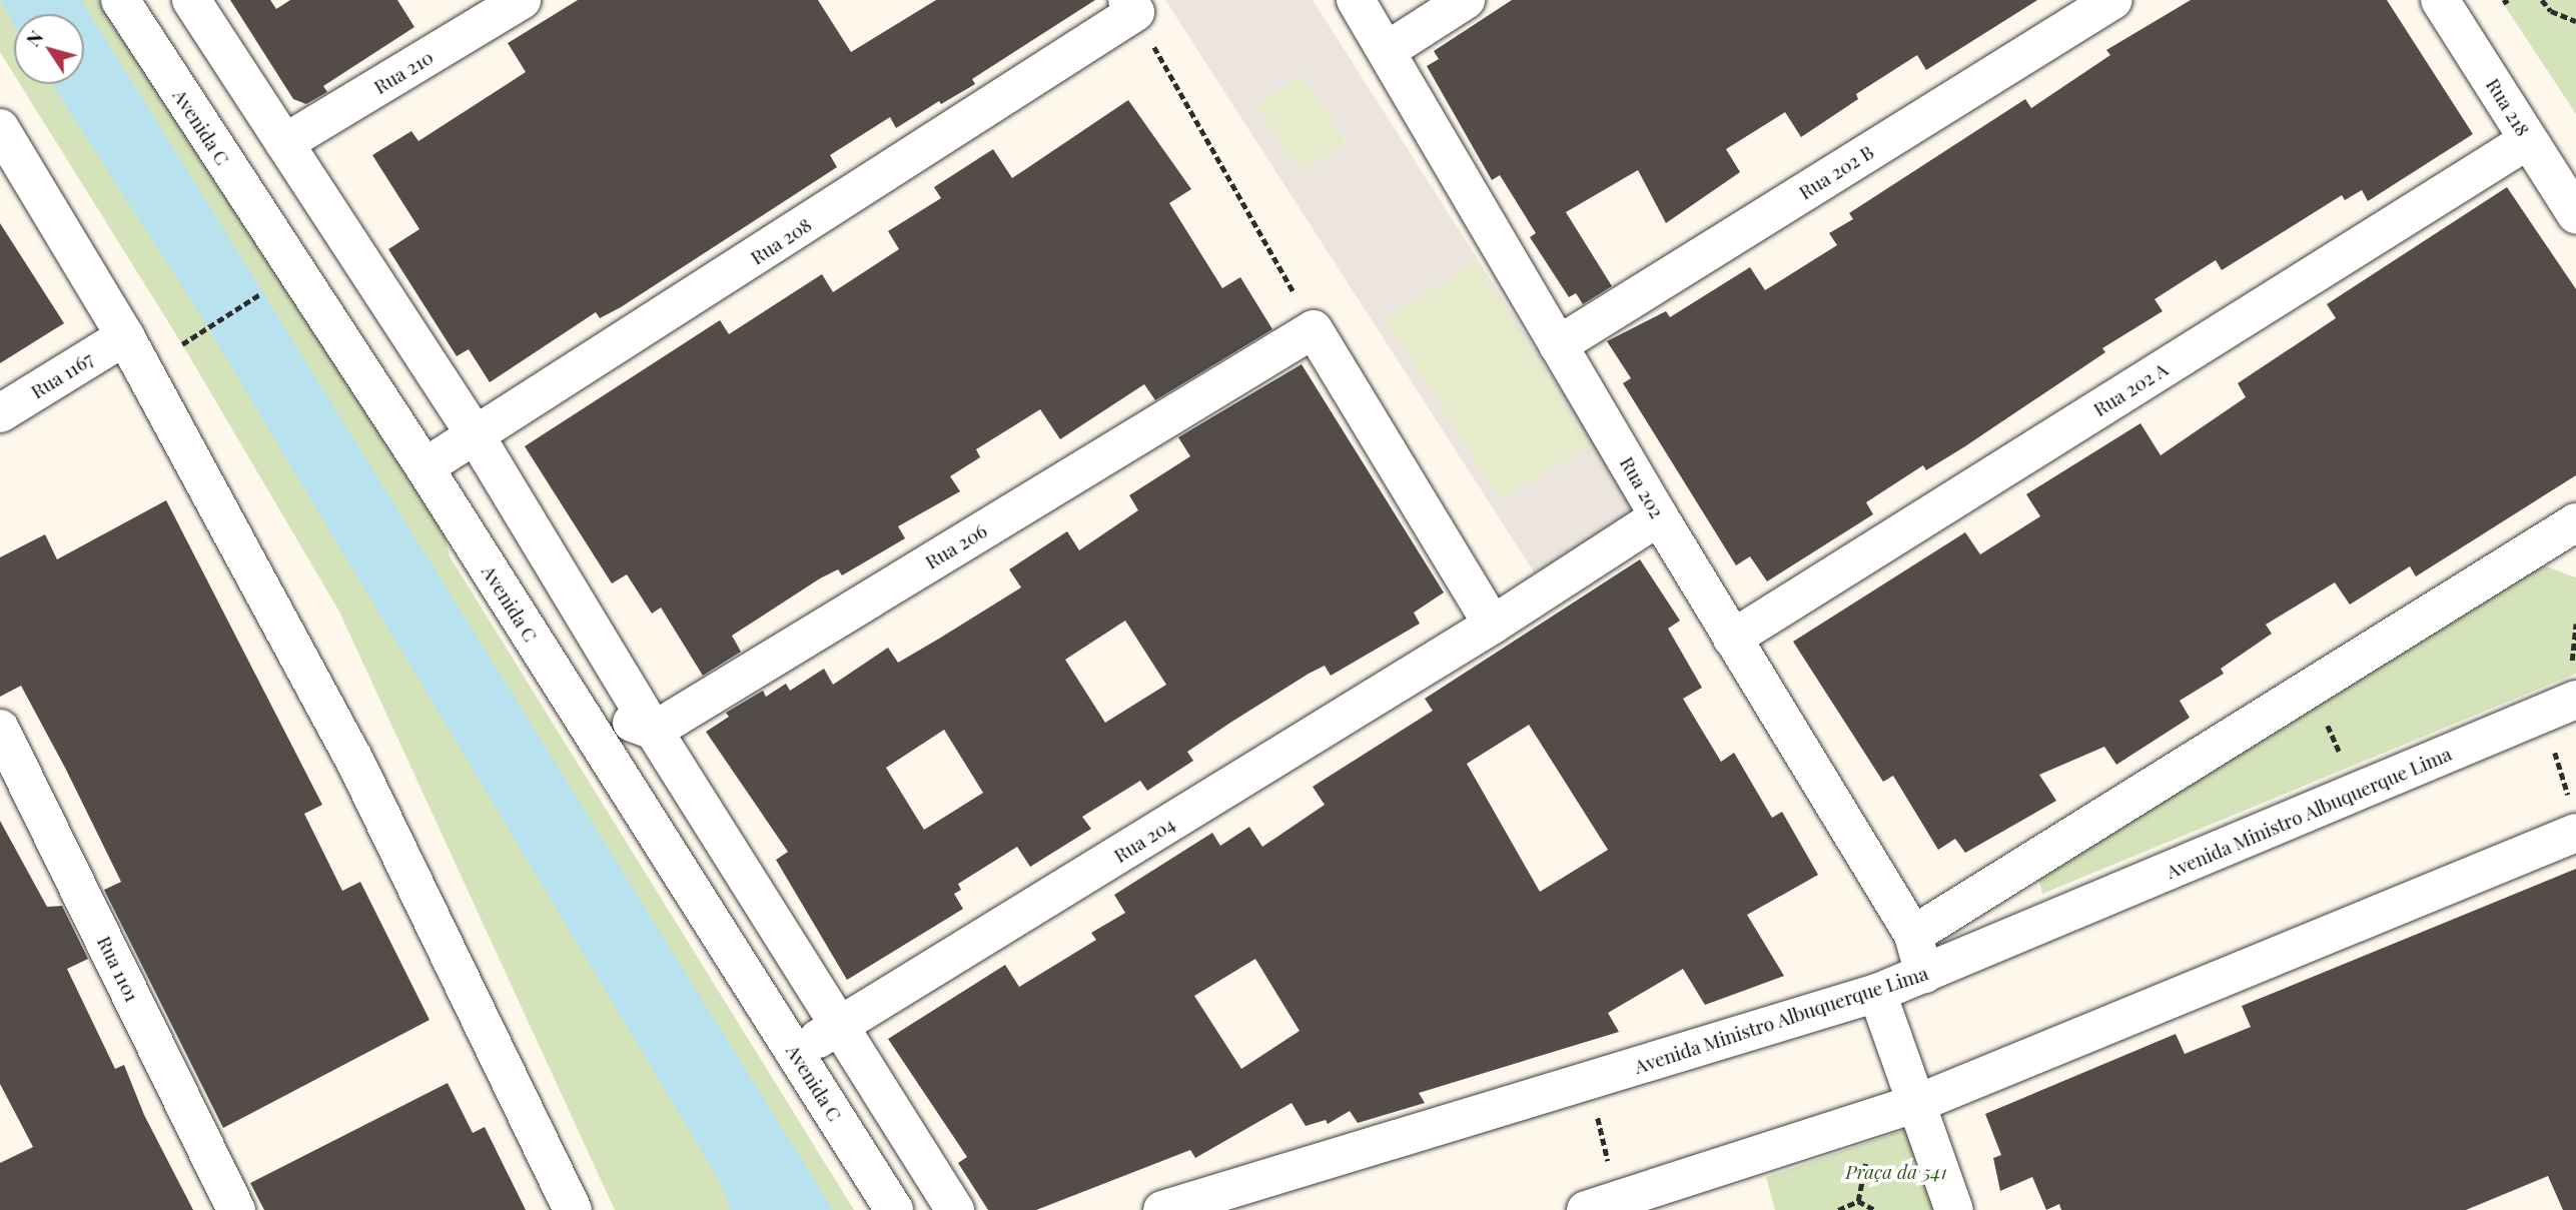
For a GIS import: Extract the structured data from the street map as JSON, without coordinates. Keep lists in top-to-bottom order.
{
  "streets": {
    "street": [
      "Rua 210",
      "Rua 218",
      "Avenida C",
      "Rua 202 B",
      "Rua 208",
      "Rua 1167",
      "Rua 202 A",
      "Rua 202",
      "Rua 206",
      "Avenida Ministro Albuquerque Lima",
      "Rua 204",
      "Rua 1101"
    ]
  },
  "crossings": [
    ["Rua 218", "Rua 202 A"],
    ["Avenida C", "Rua 208"],
    ["Avenida C", "Rua 204"],
    ["Rua 202 B", "Rua 202"],
    ["Rua 202 A", "Rua 202"],
    ["Rua 202", "Avenida Ministro Albuquerque Lima"],
    ["Rua 202", "Rua 204"]
  ],
  "parks": ["Praça da 541"],
  "north": "top left"
}
